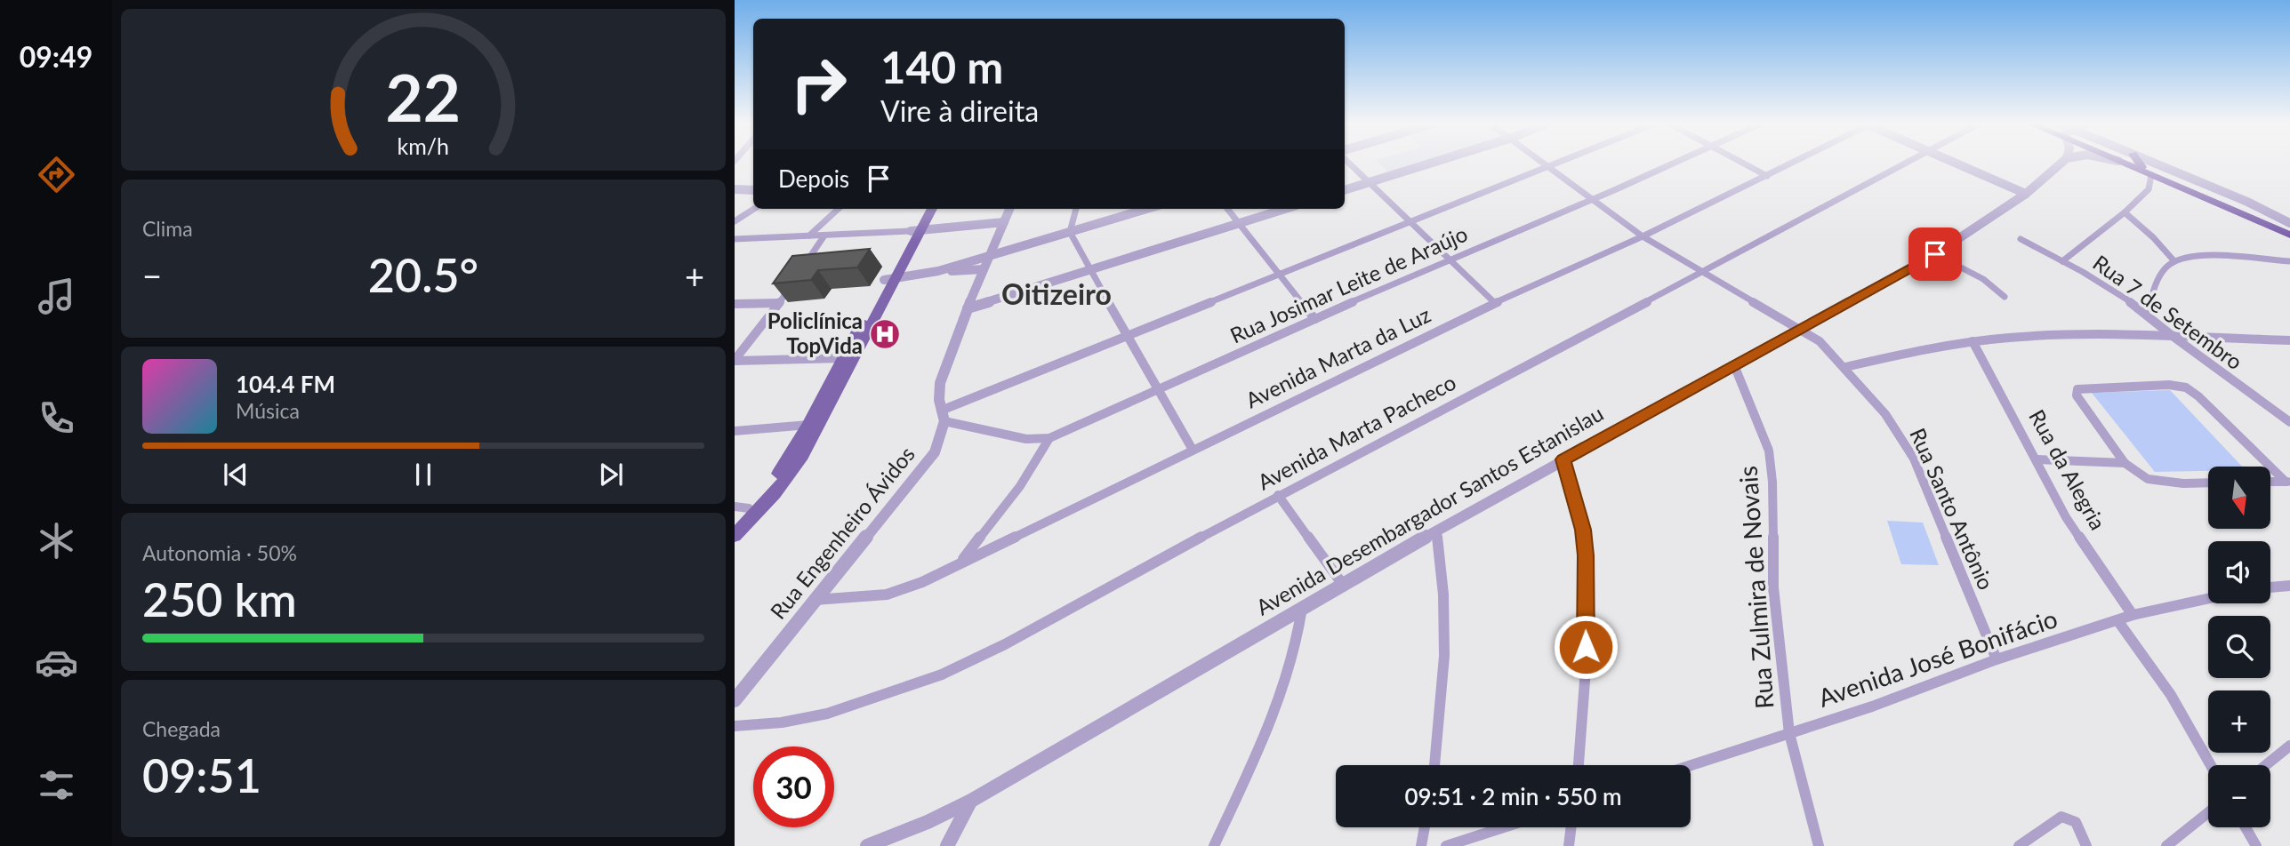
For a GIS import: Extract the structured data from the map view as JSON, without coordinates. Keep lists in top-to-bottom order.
{
  "streets": {
    "street": [
      "Rua Josimar Leite de Araújo",
      "Rua 7 de Setembro",
      "Avenida Marta da Luz",
      "Avenida Marta Pacheco",
      "Rua da Alegria",
      "Rua Santo Antônio",
      "Avenida Desembargador Santos Estanislau",
      "Rua Engenheiro Ávidos",
      "Rua Zulmira de Novais",
      "Avenida José Bonifácio"
    ]
  },
  "crossings": [
    ["Rua Josimar Leite de Araújo", "Rua Santo Antônio"],
    ["Rua Josimar Leite de Araújo", "Rua Engenheiro Ávidos"],
    ["Avenida Marta da Luz", "Rua Santo Antônio"],
    ["Avenida Marta da Luz", "Rua Engenheiro Ávidos"],
    ["Avenida Marta Pacheco", "Rua Santo Antônio"],
    ["Rua da Alegria", "Avenida José Bonifácio"],
    ["Rua Santo Antônio", "Avenida Desembargador Santos Estanislau"],
    ["Rua Santo Antônio", "Avenida José Bonifácio"],
    ["Avenida Desembargador Santos Estanislau", "Rua Zulmira de Novais"],
    ["Rua Zulmira de Novais", "Avenida José Bonifácio"]
  ],
  "districts": ["Oitizeiro"],
  "places": {
    "hospital": ["Policlínica TopVida"]
  },
  "north": "bottom",
  "page": {
    "tabs": "09:49",
    "turn": ["140 m", "Vire à direita"],
    "then": "Depois",
    "tile": [
      "Clima",
      ["Autonomia · 50%", "250 km"],
      ["Chegada", "09:51"]
    ],
    "heat": ["−", "20.5°", "+"],
    "song": ["104.4 FM", "Música"],
    "map_buttons": ["+", "−"],
    "limit": "30",
    "trip": "09:51 · 2 min · 550 m",
    "gauge": ["22", "km/h"]
  }
}
